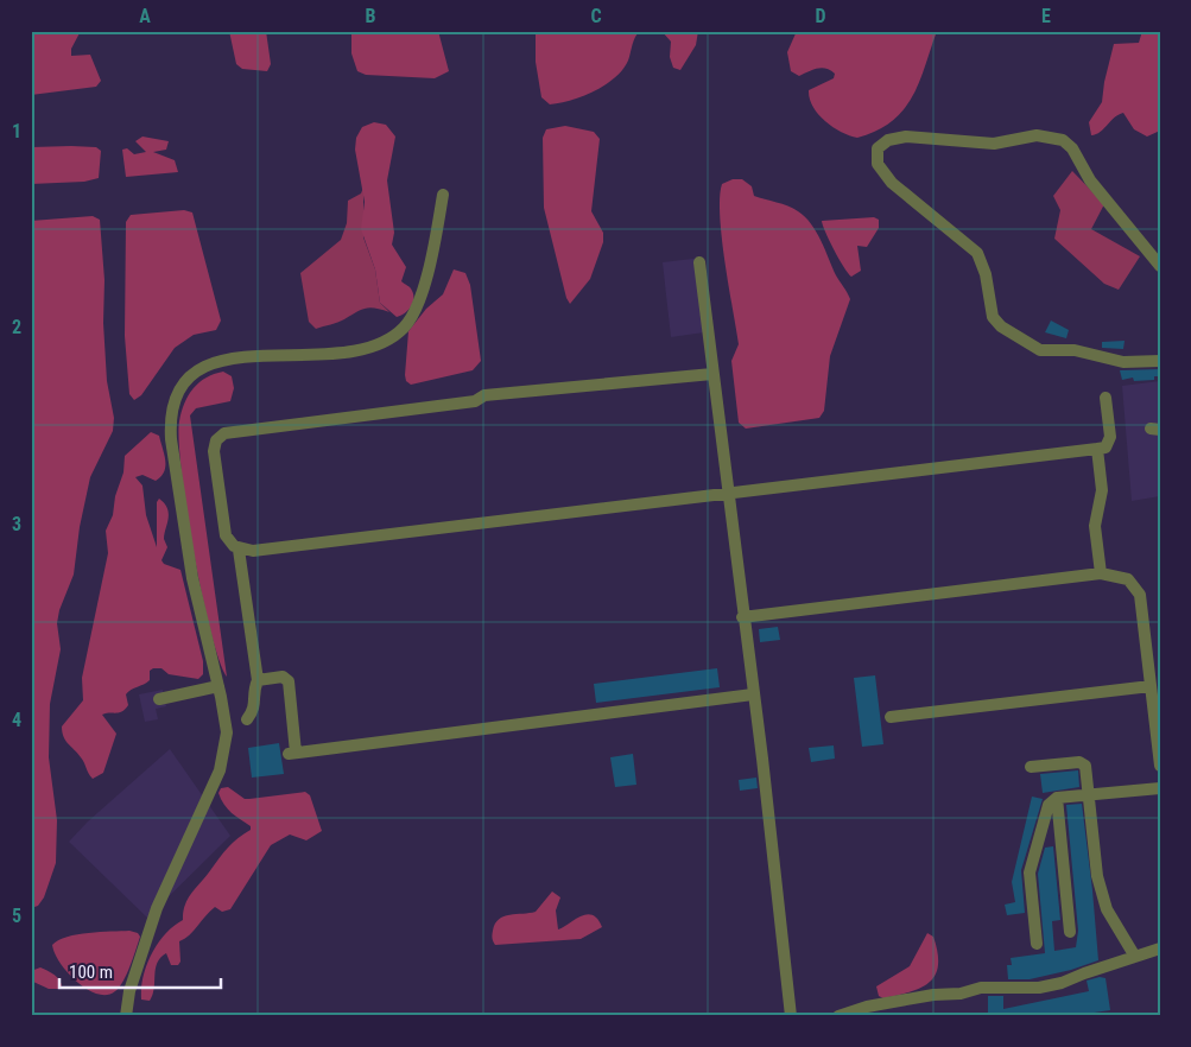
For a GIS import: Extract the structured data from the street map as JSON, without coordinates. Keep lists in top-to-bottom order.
{
  "scale_bar": "100 m",
  "grid": {
    "columns": [
      "A",
      "B",
      "C",
      "D",
      "E"
    ],
    "rows": [
      "1",
      "2",
      "3",
      "4",
      "5"
    ]
  }
}
